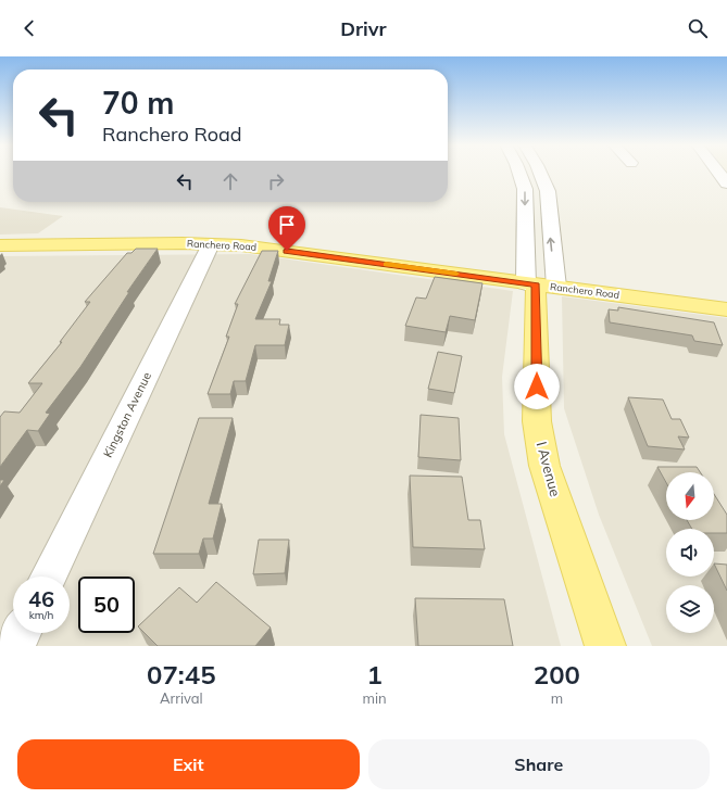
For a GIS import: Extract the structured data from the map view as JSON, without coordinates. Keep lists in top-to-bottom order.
{
  "streets": {
    "main road": ["Ranchero Road", "I Avenue"],
    "street": ["Kingston Avenue"]
  },
  "crossings": [
    ["Ranchero Road", "Kingston Avenue"],
    ["Ranchero Road", "I Avenue"]
  ],
  "north": "bottom",
  "page": {
    "header": "Drivr",
    "turn": ["70 m", "Ranchero Road"],
    "speed": "46 km/h",
    "limit": "50",
    "eta": [
      "07:45",
      "Arrival",
      "1",
      "min",
      "200",
      "m"
    ],
    "buttons": ["Exit", "Share"]
  }
}
